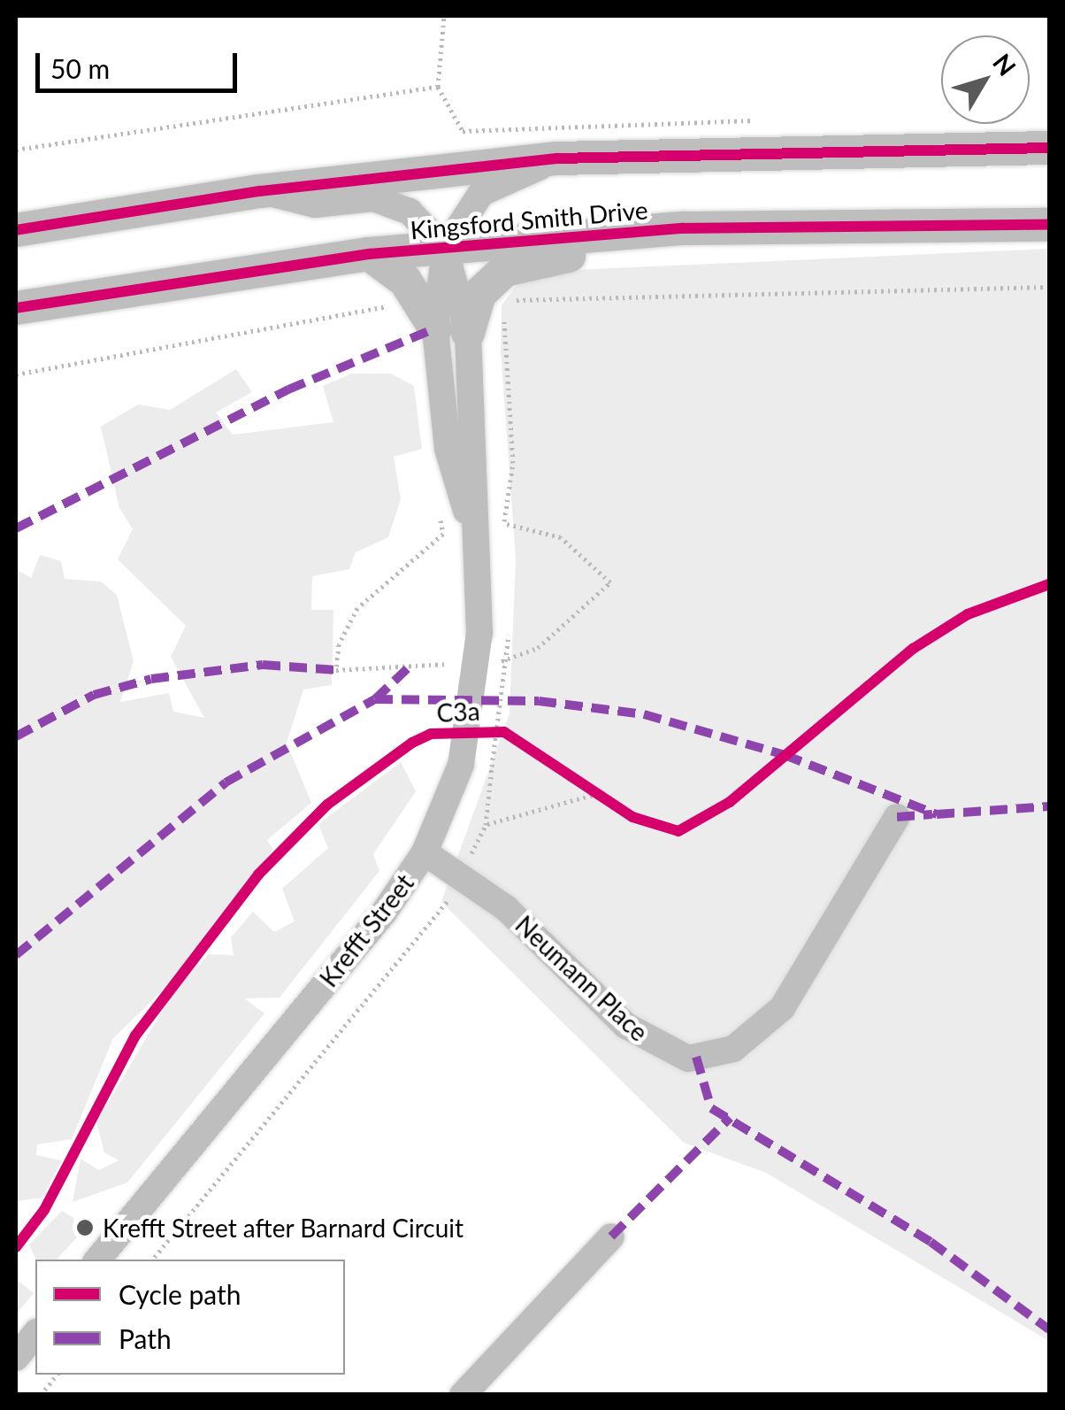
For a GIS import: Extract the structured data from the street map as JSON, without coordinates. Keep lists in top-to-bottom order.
{
  "streets": {
    "main road": ["Kingsford Smith Drive"],
    "street": ["Krefft Street", "Neumann Place"],
    "cycle path": ["C3a"]
  },
  "crossings": [
    ["Kingsford Smith Drive", "Krefft Street"],
    ["Krefft Street", "Neumann Place"]
  ],
  "places": ["Krefft Street after Barnard Circuit"],
  "legend": ["Cycle path", "Path"],
  "scale_bar": "50 m",
  "north": "top right"
}
